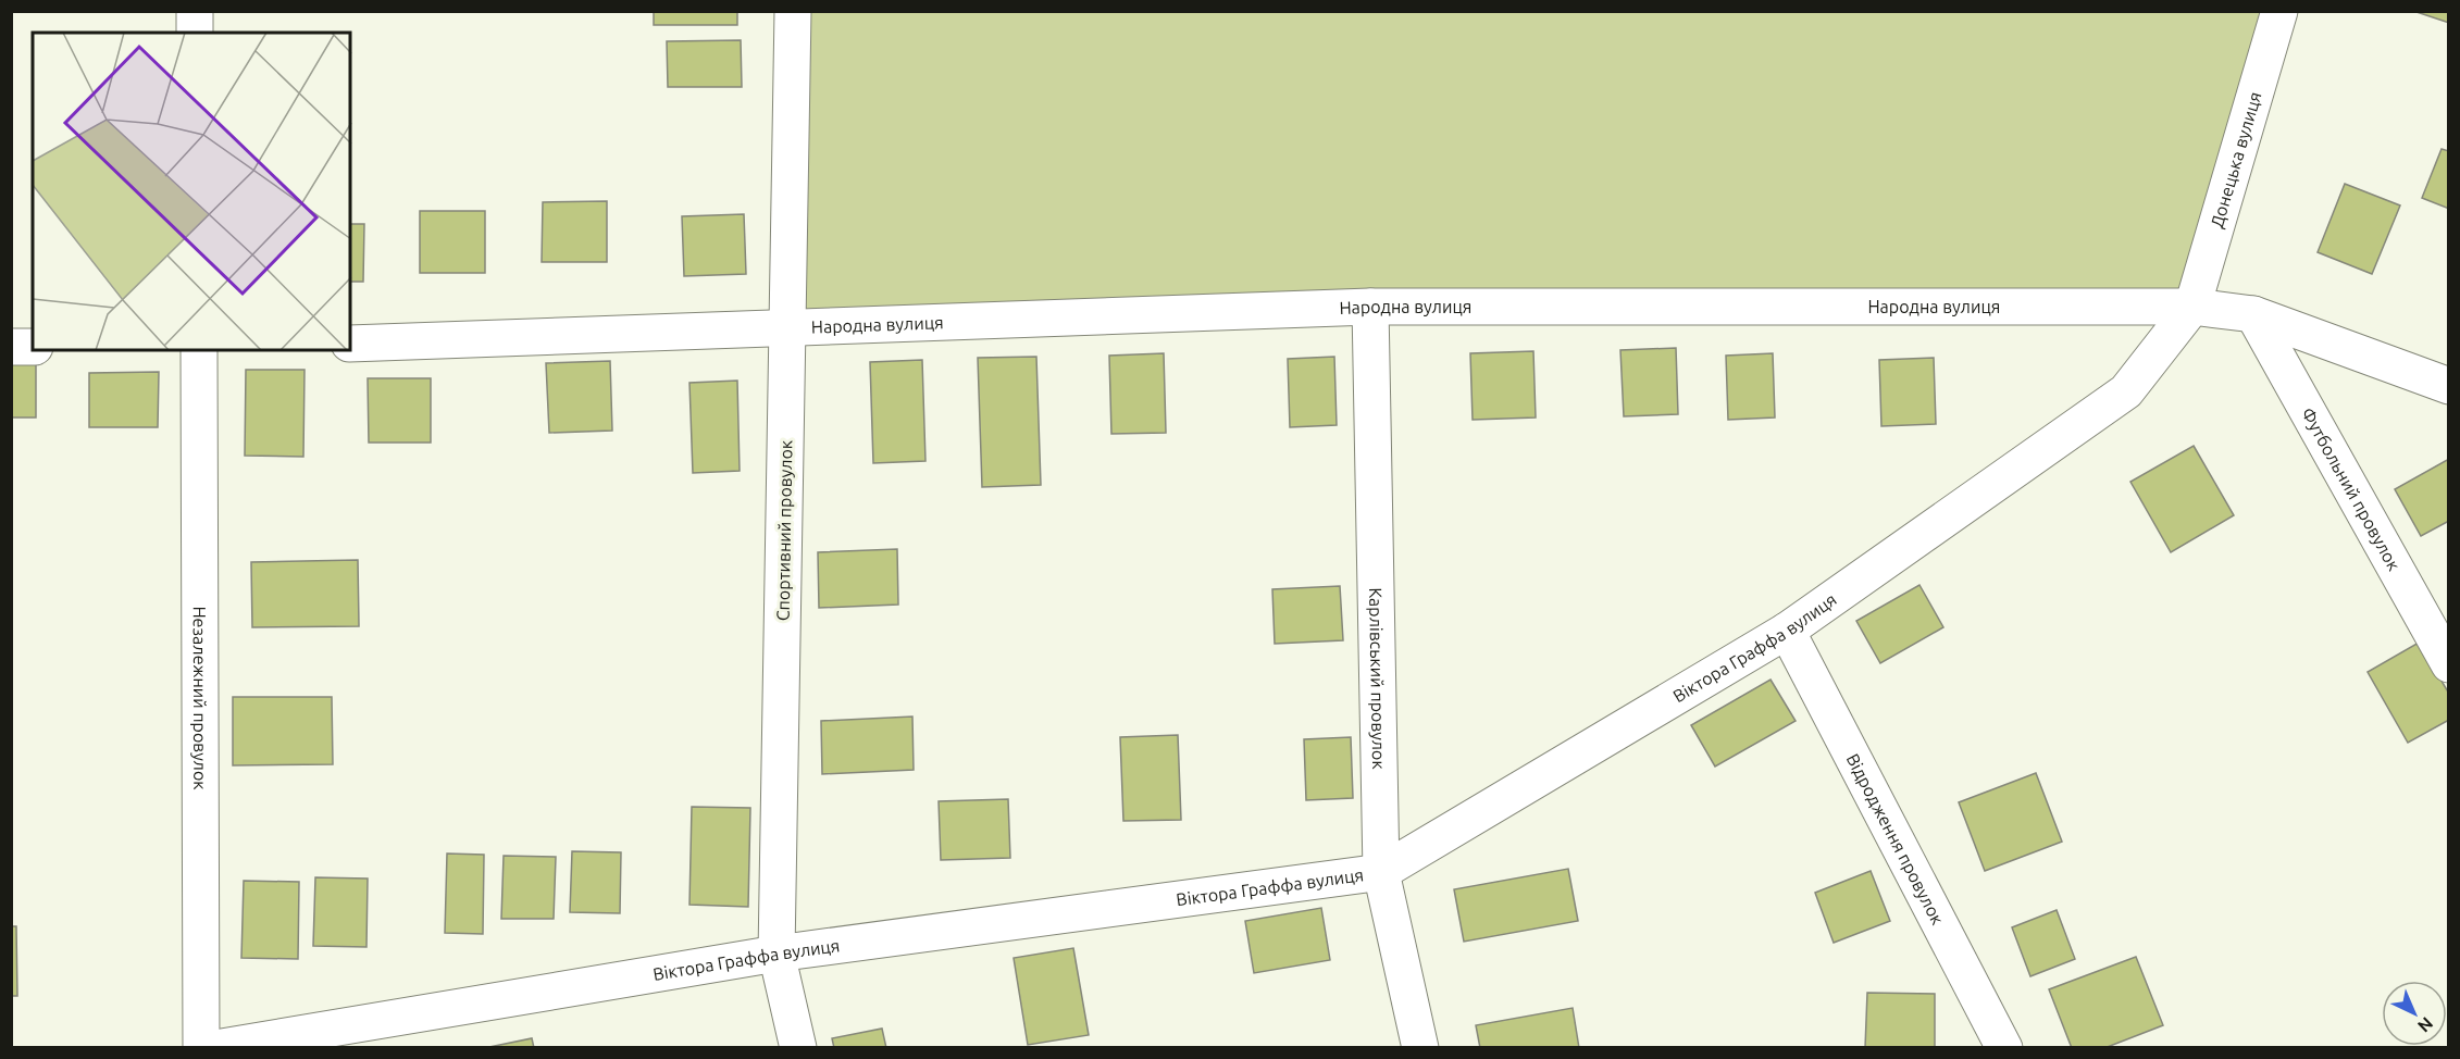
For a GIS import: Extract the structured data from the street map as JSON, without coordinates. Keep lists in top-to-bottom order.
{
  "streets": {
    "street": [
      "Донецька вулиця",
      "Народна вулиця",
      "Футбольний провулок",
      "Спортивний провулок",
      "Віктора Граффа вулиця",
      "Карлівський провулок",
      "Незалежний провулок",
      "Відродження провулок"
    ]
  },
  "crossings": [
    ["Донецька вулиця", "Народна вулиця"],
    ["Донецька вулиця", "Віктора Граффа вулиця"],
    ["Народна вулиця", "Футбольний провулок"],
    ["Народна вулиця", "Спортивний провулок"],
    ["Народна вулиця", "Віктора Граффа вулиця"],
    ["Народна вулиця", "Карлівський провулок"],
    ["Спортивний провулок", "Віктора Граффа вулиця"],
    ["Віктора Граффа вулиця", "Карлівський провулок"],
    ["Віктора Граффа вулиця", "Відродження провулок"]
  ],
  "north": "bottom right"
}
